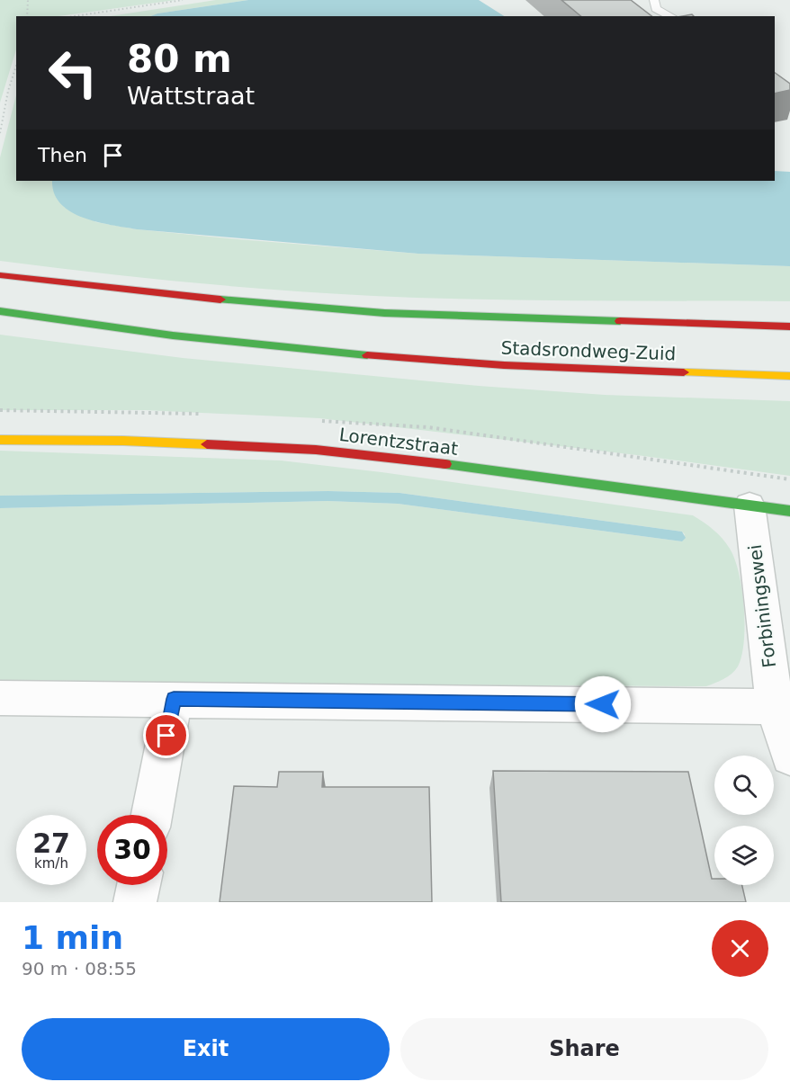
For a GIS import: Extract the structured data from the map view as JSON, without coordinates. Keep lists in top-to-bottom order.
{
  "streets": {
    "main road": ["Stadsrondweg-Zuid", "Lorentzstraat"],
    "street": ["Forbiningswei"]
  },
  "crossings": [
    ["Lorentzstraat", "Forbiningswei"]
  ],
  "page": {
    "turn": ["80 m", "Wattstraat"],
    "then": "Then",
    "speed": "27 km/h",
    "limit": "30",
    "heading": ["1 min", "90 m · 08:55"],
    "buttons": ["Exit", "Share"]
  }
}
